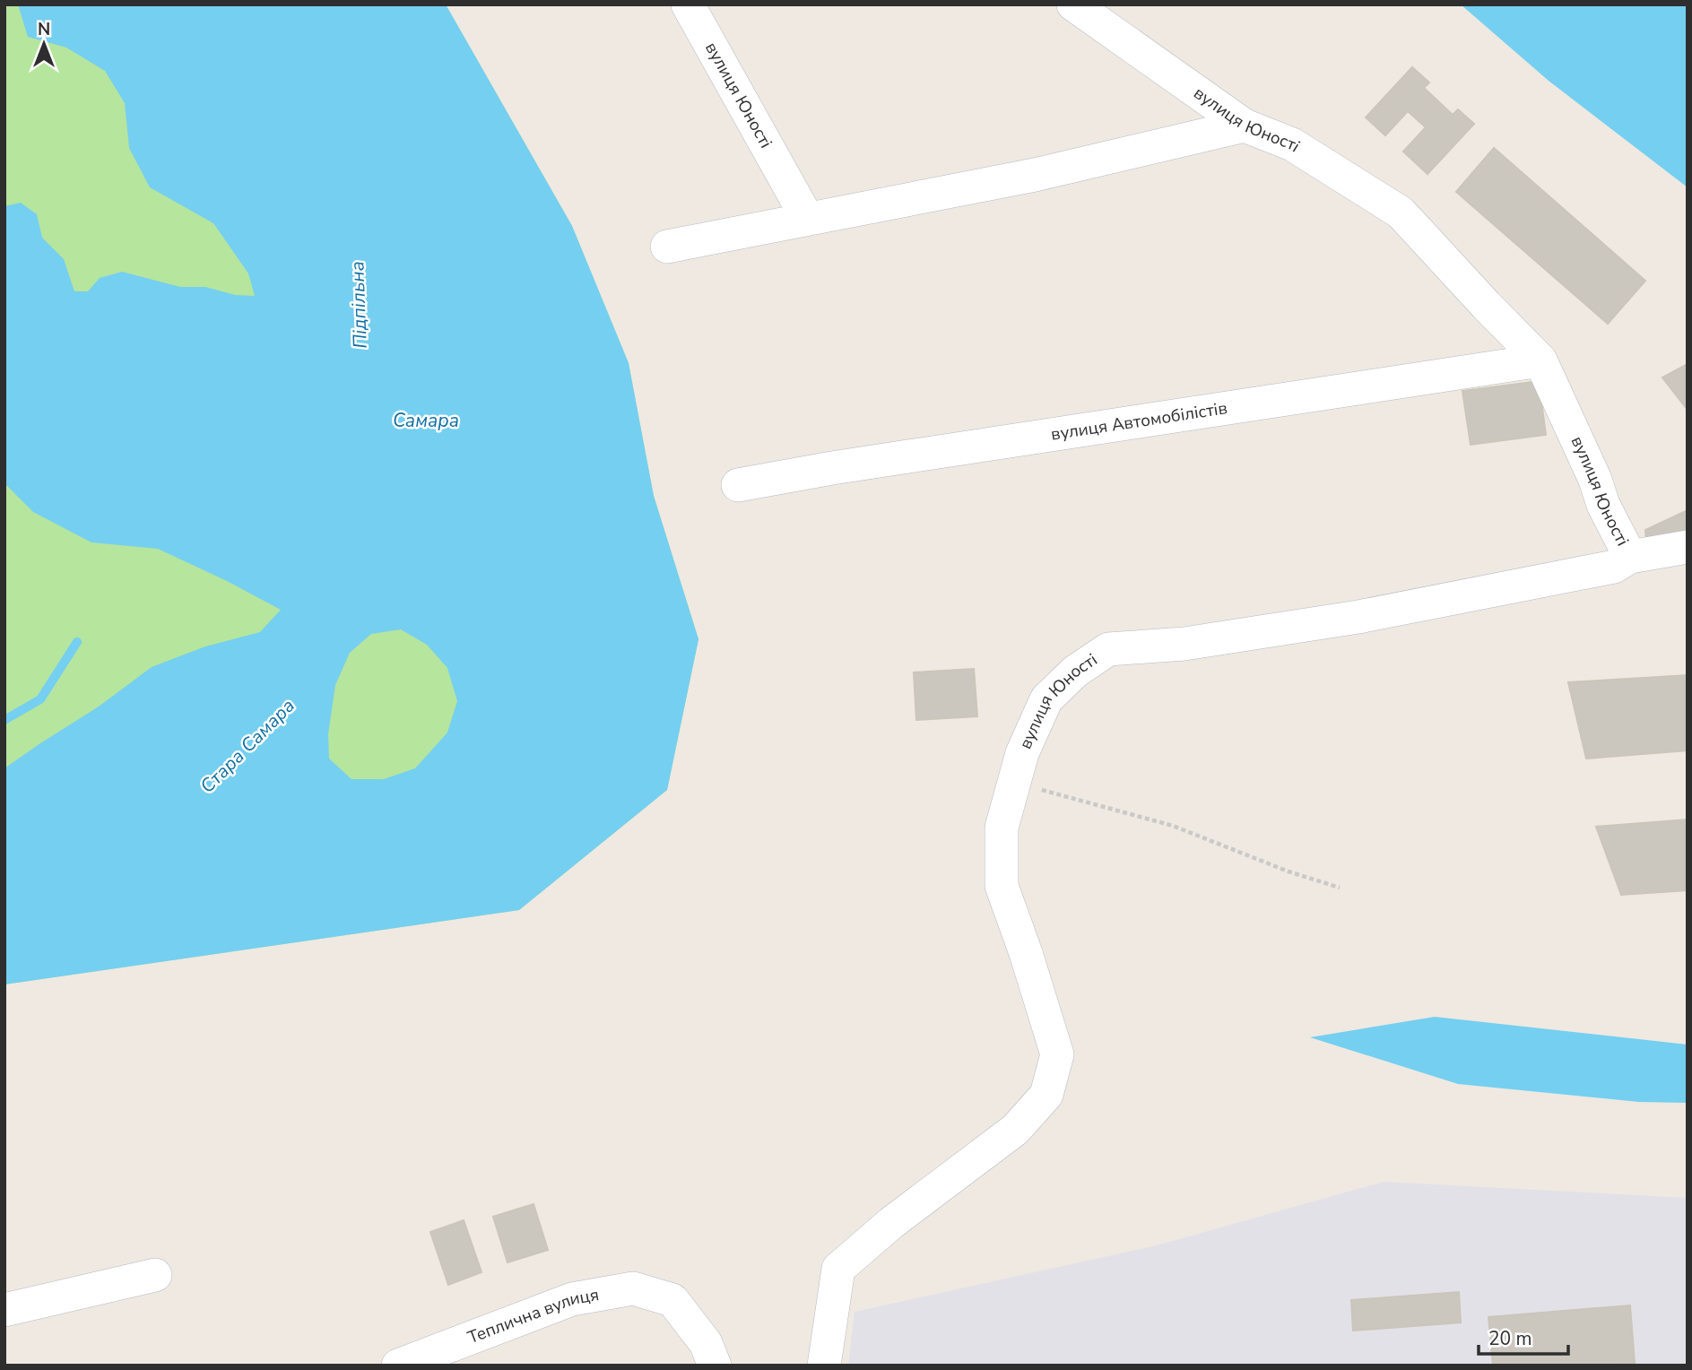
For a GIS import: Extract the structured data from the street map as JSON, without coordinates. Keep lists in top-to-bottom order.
{
  "streets": {
    "street": ["вулиця Юності", "вулиця Автомобілістів", "Теплична вулиця"]
  },
  "crossings": [
    ["вулиця Юності", "вулиця Автомобілістів"]
  ],
  "water": ["Підпільна", "Самара", "Стара Самара"],
  "scale_bar": "20 m",
  "north": "top"
}
